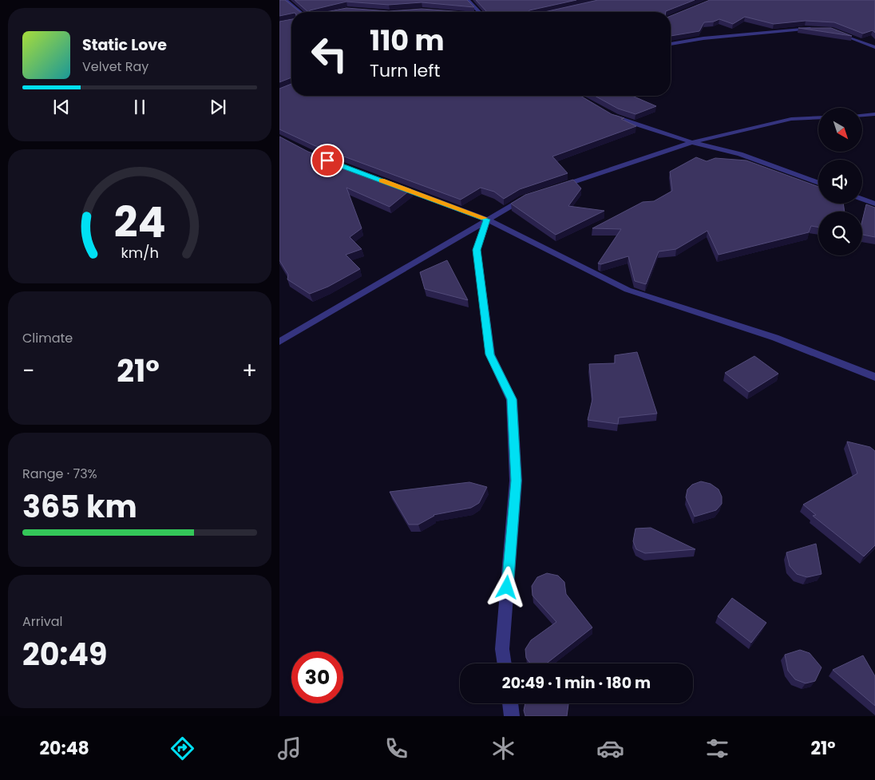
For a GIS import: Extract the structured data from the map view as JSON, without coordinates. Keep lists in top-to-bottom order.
{
  "north": "bottom right",
  "page": {
    "turn": ["110 m", "Turn left"],
    "song": ["Static Love", "Velvet Ray"],
    "tile": [
      "Climate",
      ["Range · 73%", "365 km"],
      ["Arrival", "20:49"]
    ],
    "heat": ["−", "21°", "+"],
    "limit": "30",
    "trip": "20:49 · 1 min · 180 m",
    "tabs": ["20:48", "21°"],
    "gauge": ["24", "km/h"]
  }
}
